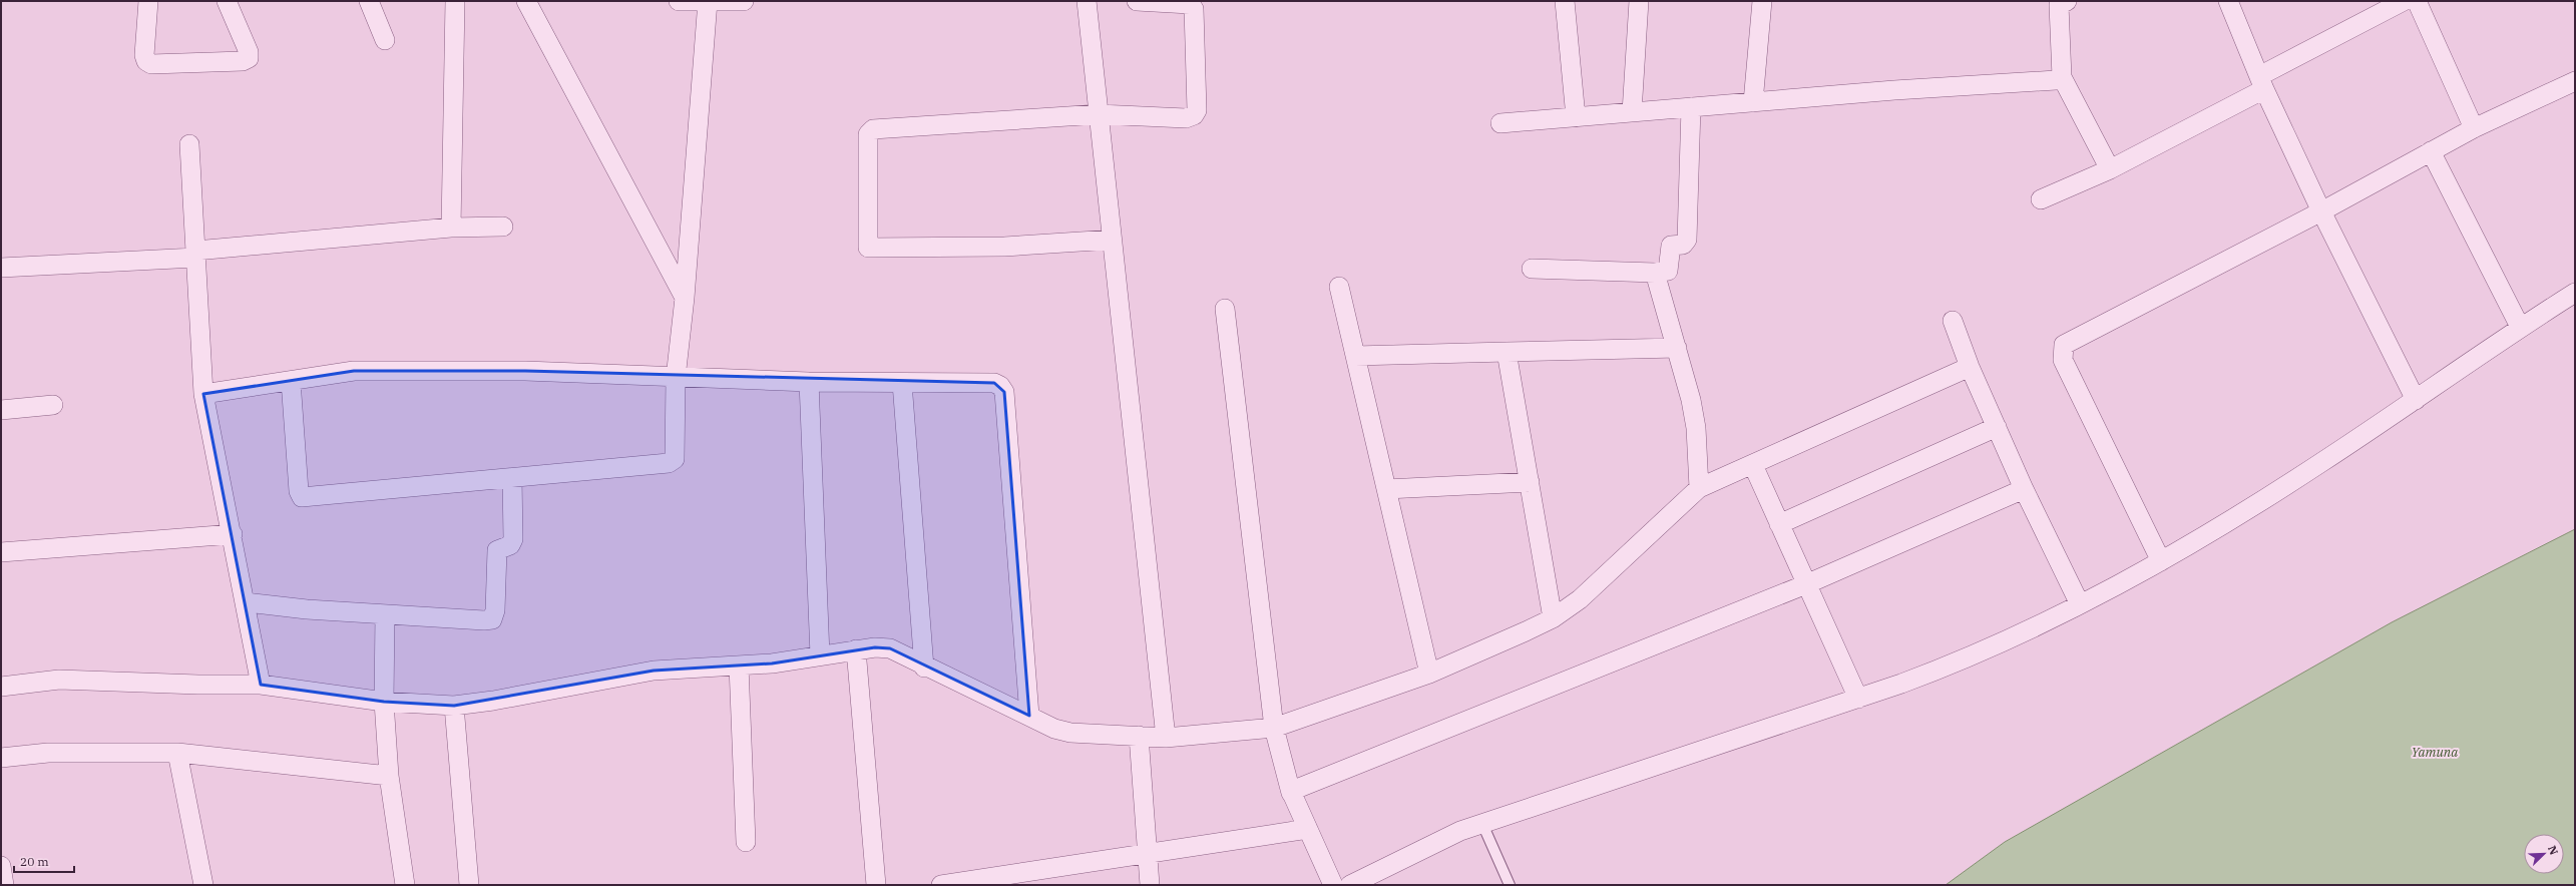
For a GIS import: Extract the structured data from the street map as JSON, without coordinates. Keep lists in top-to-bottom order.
{
  "water": ["Yamuna"],
  "scale_bar": "20 m",
  "north": "top right"
}
